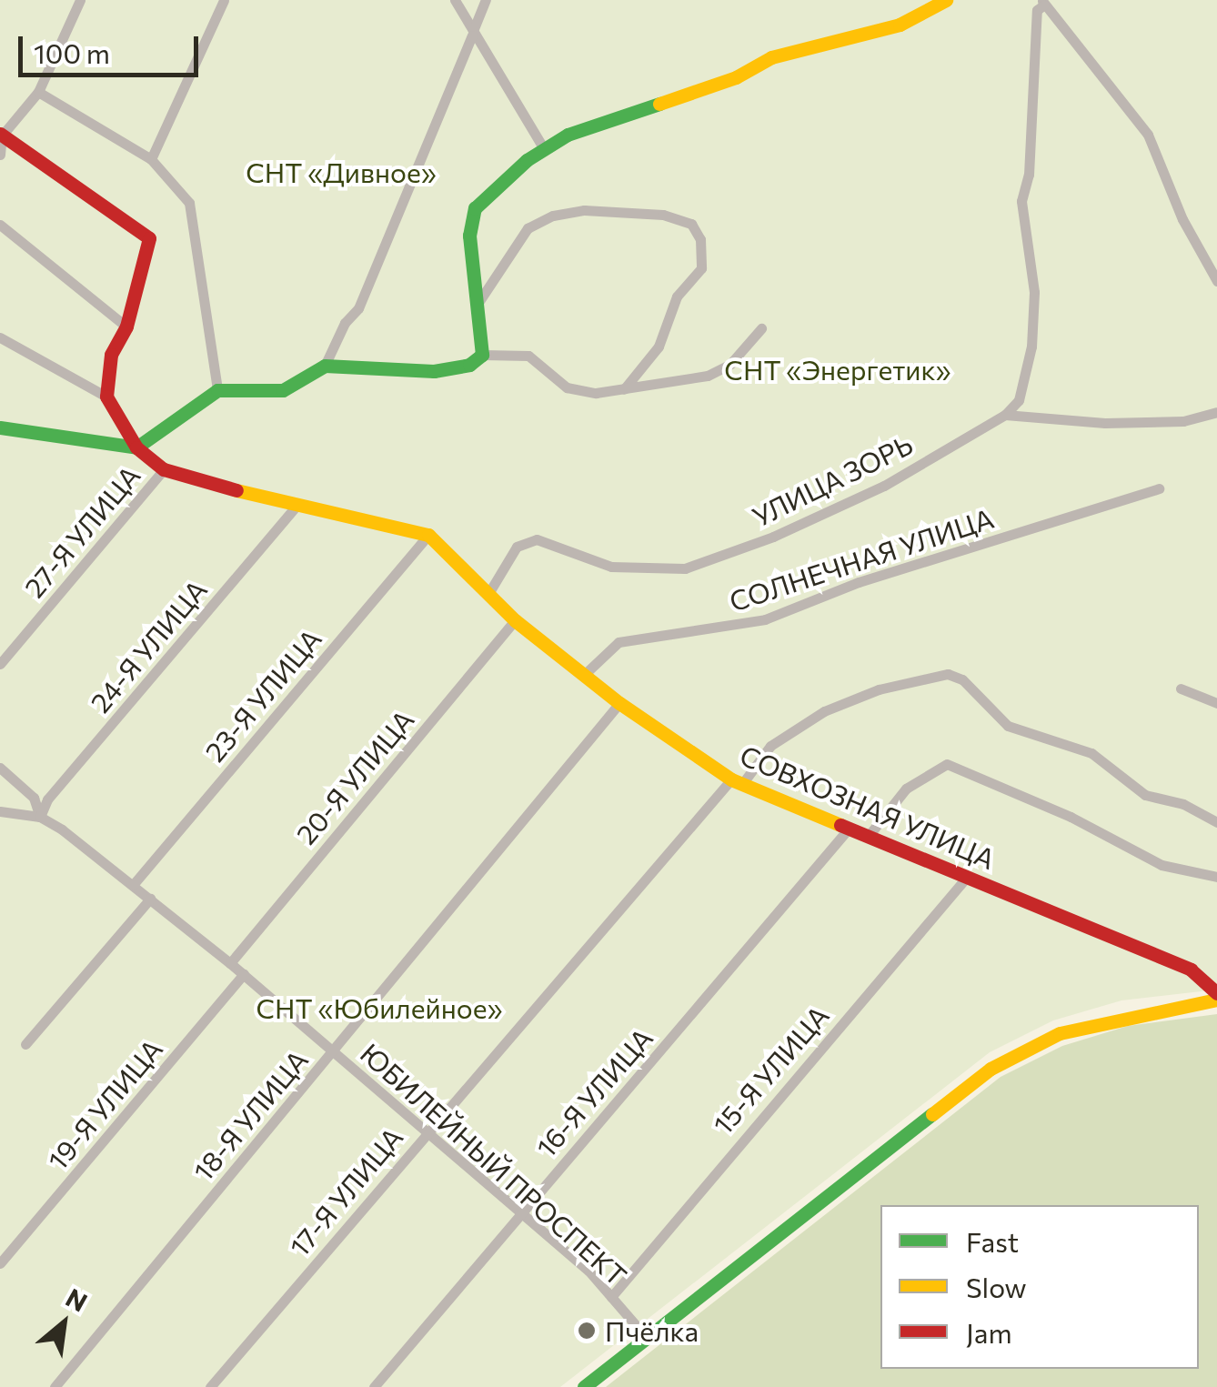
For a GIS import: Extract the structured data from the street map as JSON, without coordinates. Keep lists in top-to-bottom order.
{
  "streets": {
    "street": [
      "УЛИЦА ЗОРЬ",
      "27-Я УЛИЦА",
      "СОЛНЕЧНАЯ УЛИЦА",
      "24-Я УЛИЦА",
      "23-Я УЛИЦА",
      "20-Я УЛИЦА",
      "СОВХОЗНАЯ УЛИЦА",
      "15-Я УЛИЦА",
      "16-Я УЛИЦА",
      "19-Я УЛИЦА",
      "18-Я УЛИЦА",
      "ЮБИЛЕЙНЫЙ ПРОСПЕКТ",
      "17-Я УЛИЦА"
    ]
  },
  "crossings": [
    ["УЛИЦА ЗОРЬ", "СОВХОЗНАЯ УЛИЦА"],
    ["СОЛНЕЧНАЯ УЛИЦА", "СОВХОЗНАЯ УЛИЦА"],
    ["24-Я УЛИЦА", "ЮБИЛЕЙНЫЙ ПРОСПЕКТ"],
    ["23-Я УЛИЦА", "СОВХОЗНАЯ УЛИЦА"],
    ["23-Я УЛИЦА", "ЮБИЛЕЙНЫЙ ПРОСПЕКТ"],
    ["20-Я УЛИЦА", "СОВХОЗНАЯ УЛИЦА"],
    ["20-Я УЛИЦА", "ЮБИЛЕЙНЫЙ ПРОСПЕКТ"],
    ["СОВХОЗНАЯ УЛИЦА", "15-Я УЛИЦА"],
    ["СОВХОЗНАЯ УЛИЦА", "16-Я УЛИЦА"],
    ["СОВХОЗНАЯ УЛИЦА", "18-Я УЛИЦА"],
    ["СОВХОЗНАЯ УЛИЦА", "17-Я УЛИЦА"],
    ["15-Я УЛИЦА", "ЮБИЛЕЙНЫЙ ПРОСПЕКТ"],
    ["16-Я УЛИЦА", "ЮБИЛЕЙНЫЙ ПРОСПЕКТ"],
    ["19-Я УЛИЦА", "ЮБИЛЕЙНЫЙ ПРОСПЕКТ"],
    ["18-Я УЛИЦА", "ЮБИЛЕЙНЫЙ ПРОСПЕКТ"],
    ["ЮБИЛЕЙНЫЙ ПРОСПЕКТ", "17-Я УЛИЦА"]
  ],
  "parks": ["СНТ «Дивное»", "СНТ «Энергетик»", "СНТ «Юбилейное»"],
  "places": ["Пчёлка"],
  "legend": ["Fast", "Slow", "Jam"],
  "scale_bar": "100 m",
  "north": "top right"
}
